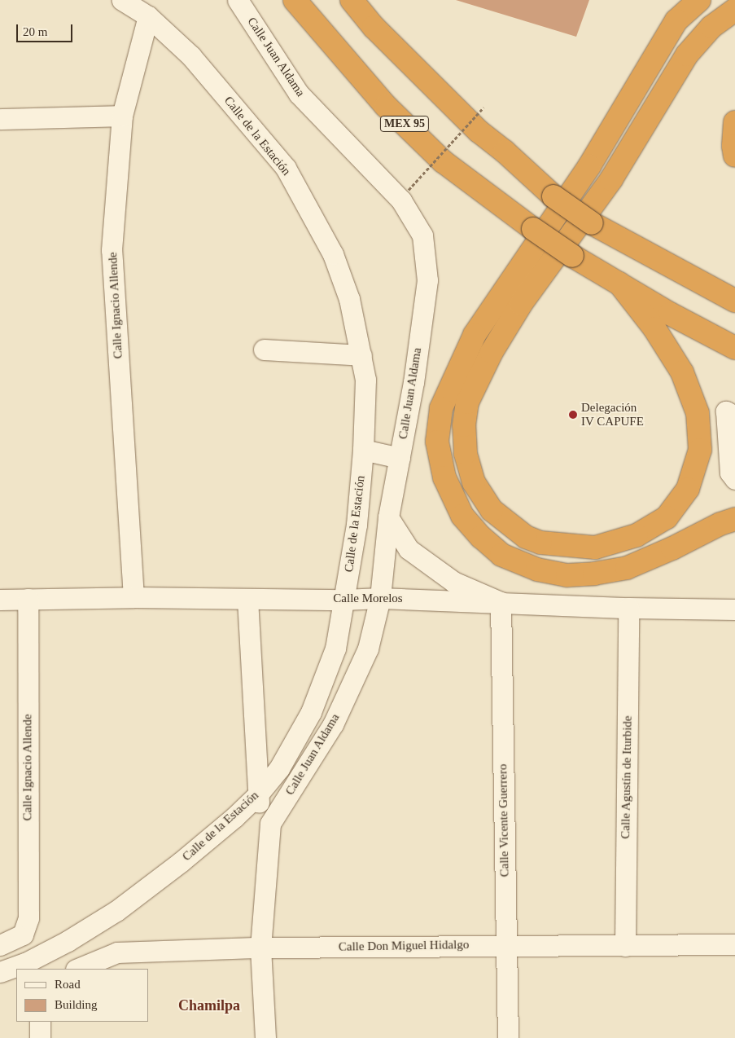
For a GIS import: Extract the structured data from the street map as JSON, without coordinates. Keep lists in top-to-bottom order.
{
  "streets": {
    "highway": ["MEX 95"],
    "street": [
      "Calle Juan Aldama",
      "Calle de la Estación",
      "Calle Ignacio Allende",
      "Calle Morelos",
      "Calle Agustín de Iturbide",
      "Calle Vicente Guerrero",
      "Calle Don Miguel Hidalgo"
    ]
  },
  "crossings": [
    ["Calle Juan Aldama", "Calle Morelos"],
    ["Calle Juan Aldama", "Calle Don Miguel Hidalgo"],
    ["Calle de la Estación", "Calle Ignacio Allende"],
    ["Calle de la Estación", "Calle Morelos"],
    ["Calle Ignacio Allende", "Calle Morelos"],
    ["Calle Morelos", "Calle Agustín de Iturbide"],
    ["Calle Morelos", "Calle Vicente Guerrero"],
    ["Calle Agustín de Iturbide", "Calle Don Miguel Hidalgo"],
    ["Calle Vicente Guerrero", "Calle Don Miguel Hidalgo"]
  ],
  "districts": ["Chamilpa"],
  "places": ["Delegación IV CAPUFE"],
  "legend": ["Road", "Building"],
  "scale_bar": "20 m"
}
